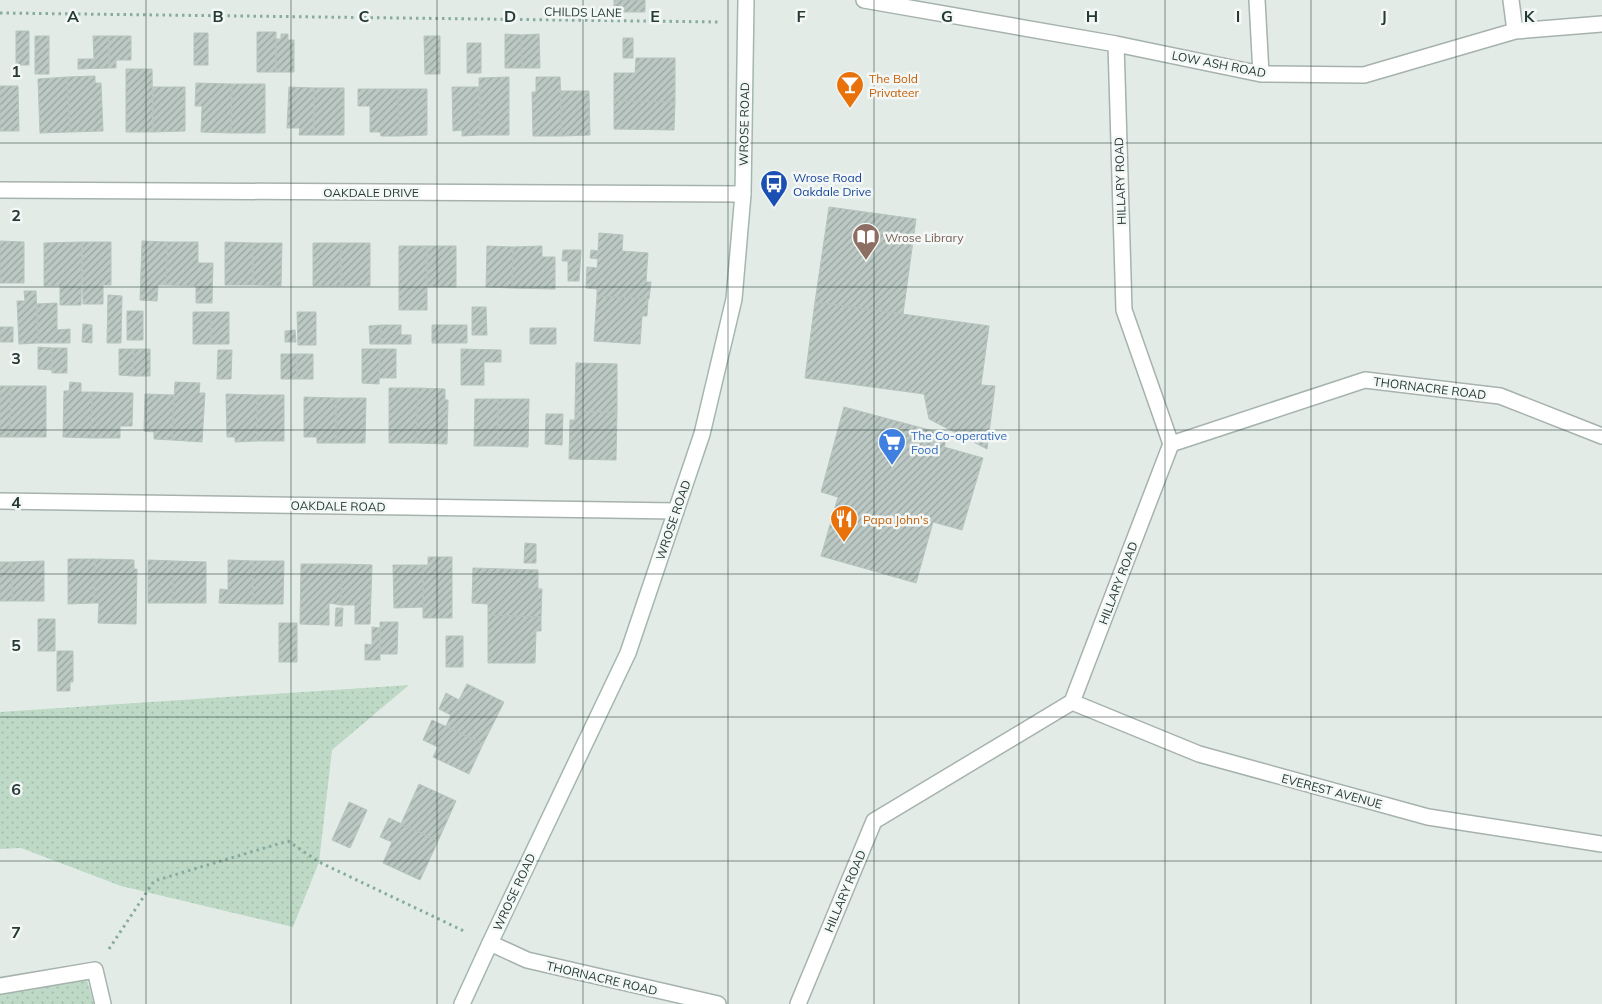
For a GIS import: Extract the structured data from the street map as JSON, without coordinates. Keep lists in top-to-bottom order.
{
  "streets": {
    "street": [
      "LOW ASH ROAD",
      "WROSE ROAD",
      "HILLARY ROAD",
      "OAKDALE DRIVE",
      "THORNACRE ROAD",
      "OAKDALE ROAD",
      "EVEREST AVENUE"
    ],
    "path": ["CHILDS LANE"]
  },
  "crossings": [
    ["CHILDS LANE", "WROSE ROAD"],
    ["LOW ASH ROAD", "HILLARY ROAD"],
    ["WROSE ROAD", "OAKDALE DRIVE"],
    ["WROSE ROAD", "THORNACRE ROAD"],
    ["WROSE ROAD", "OAKDALE ROAD"],
    ["HILLARY ROAD", "THORNACRE ROAD"],
    ["HILLARY ROAD", "EVEREST AVENUE"]
  ],
  "places": {
    "bar": ["The Bold Privateer"],
    "bus stop": ["Wrose Road Oakdale Drive"],
    "library": ["Wrose Library"],
    "supermarket": ["The Co-operative Food"],
    "restaurant": ["Papa John's"]
  },
  "grid": {
    "columns": [
      "A",
      "B",
      "C",
      "D",
      "E",
      "F",
      "G",
      "H",
      "I",
      "J",
      "K"
    ],
    "rows": [
      "1",
      "2",
      "3",
      "4",
      "5",
      "6",
      "7"
    ]
  }
}
